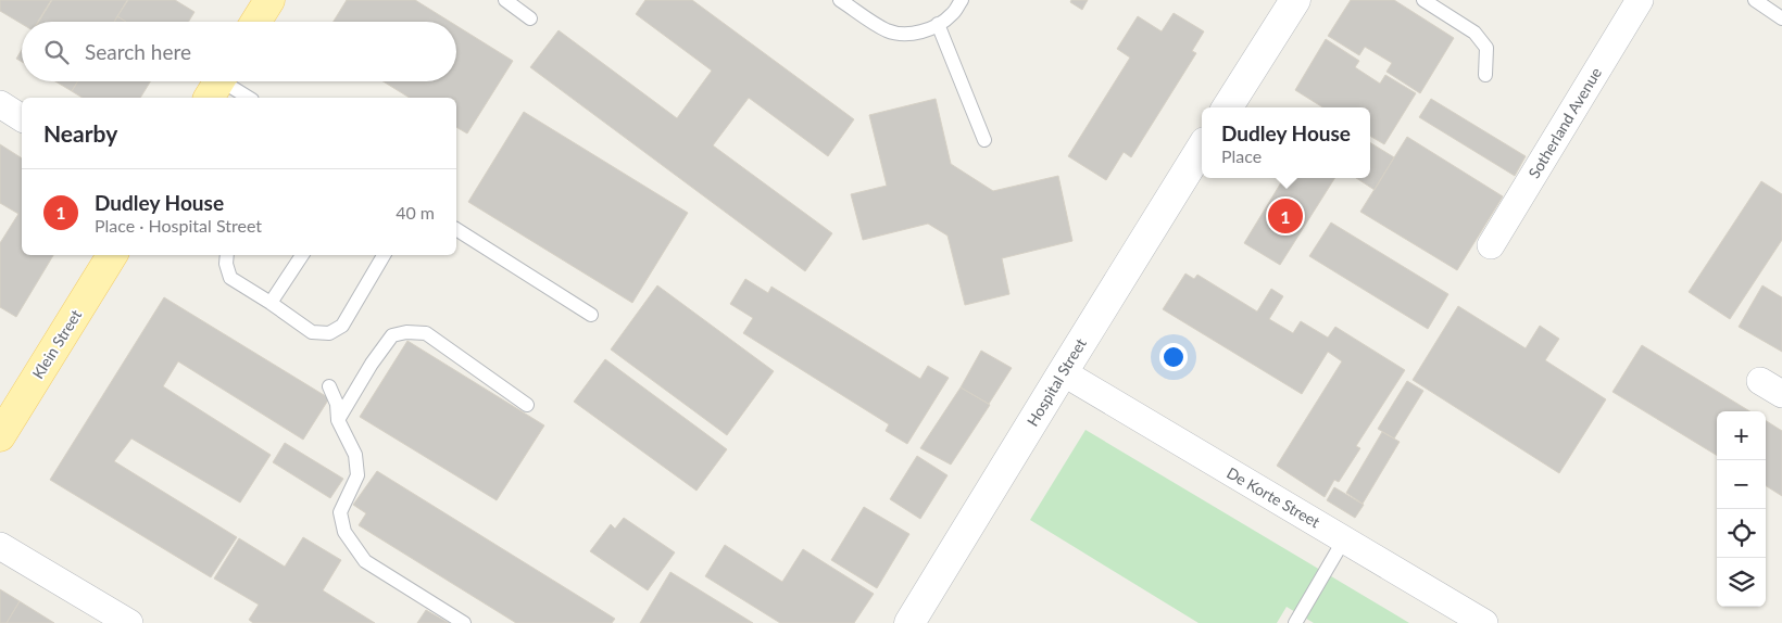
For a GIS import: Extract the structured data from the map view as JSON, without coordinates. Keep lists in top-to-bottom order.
{
  "streets": {
    "main road": ["Klein Street"],
    "street": ["Sotherland Avenue", "Hospital Street", "De Korte Street"]
  },
  "crossings": [
    ["Hospital Street", "De Korte Street"]
  ],
  "page": {
    "search": "Search here",
    "heading": "Nearby",
    "popup": ["Dudley House", "Place"],
    "list": [
      {
        "mark": "1",
        "name": "Dudley House",
        "note": "Place · Hospital Street",
        "value": "40 m"
      }
    ],
    "pins": "1",
    "map_buttons": ["+", "−"]
  }
}
